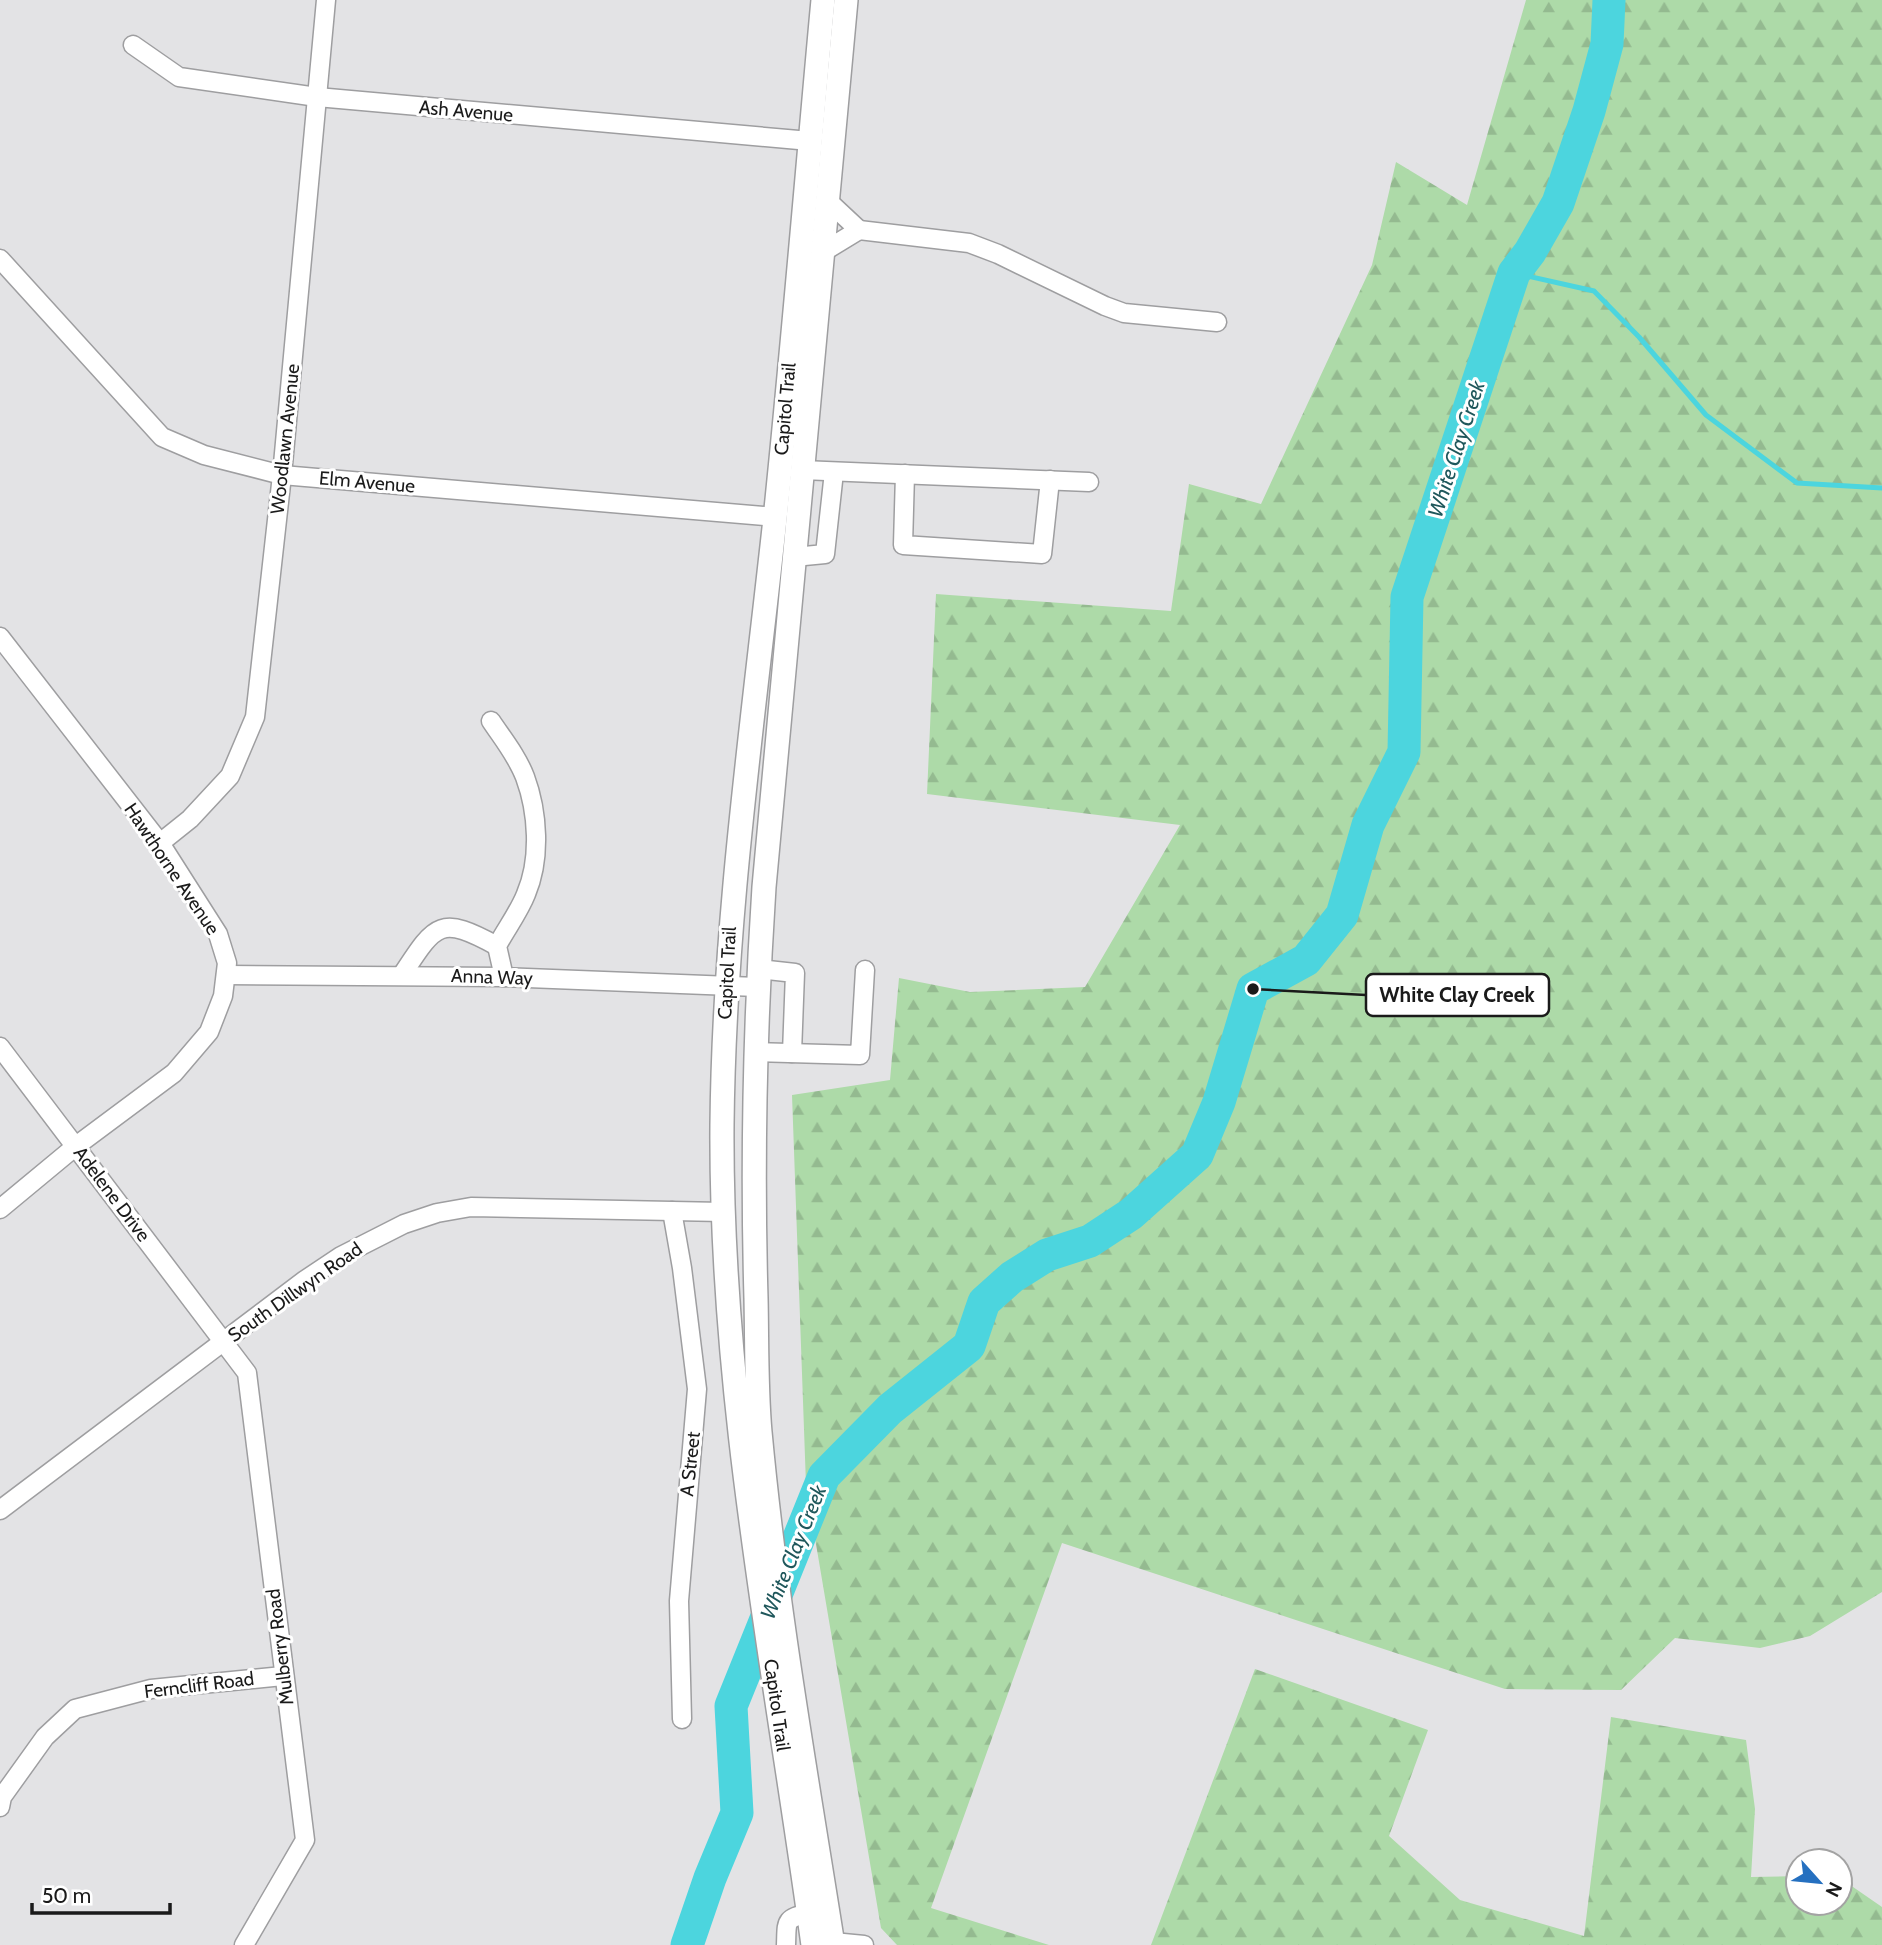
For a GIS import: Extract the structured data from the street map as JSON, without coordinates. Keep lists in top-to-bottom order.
{
  "streets": {
    "main road": ["Capitol Trail"],
    "street": [
      "Ash Avenue",
      "Woodlawn Avenue",
      "Elm Avenue",
      "Hawthorne Avenue",
      "Anna Way",
      "Adelene Drive",
      "South Dillwyn Road",
      "A Street",
      "Mulberry Road",
      "Ferncliff Road"
    ]
  },
  "crossings": [
    ["Ash Avenue", "Capitol Trail"],
    ["Ash Avenue", "Woodlawn Avenue"],
    ["Capitol Trail", "Elm Avenue"],
    ["Capitol Trail", "Anna Way"],
    ["Capitol Trail", "South Dillwyn Road"],
    ["Woodlawn Avenue", "Elm Avenue"],
    ["Woodlawn Avenue", "Hawthorne Avenue"],
    ["Hawthorne Avenue", "Anna Way"],
    ["Hawthorne Avenue", "Adelene Drive"],
    ["Adelene Drive", "South Dillwyn Road"],
    ["Adelene Drive", "Mulberry Road"],
    ["South Dillwyn Road", "A Street"],
    ["South Dillwyn Road", "Mulberry Road"],
    ["Mulberry Road", "Ferncliff Road"]
  ],
  "water": ["White Clay Creek"],
  "places": ["White Clay Creek"],
  "scale_bar": "50 m",
  "north": "bottom right"
}
